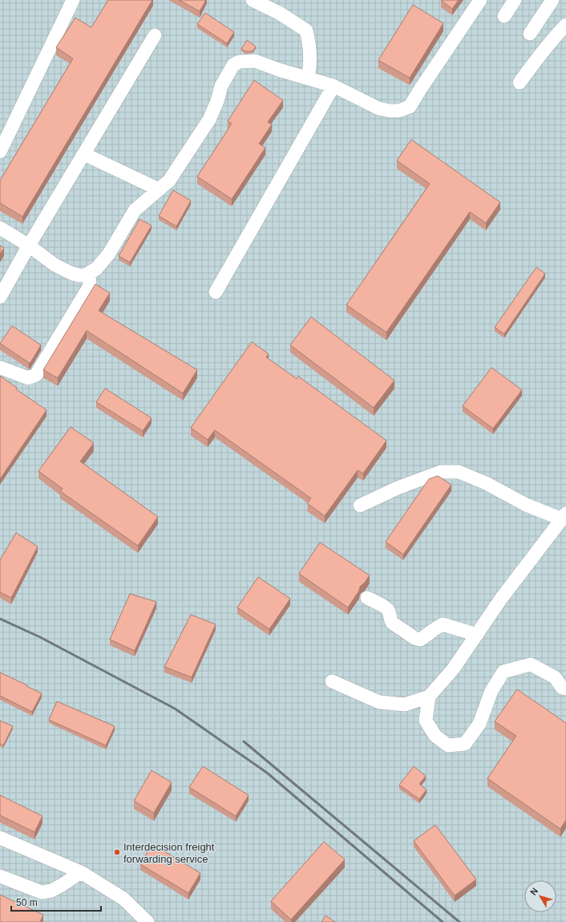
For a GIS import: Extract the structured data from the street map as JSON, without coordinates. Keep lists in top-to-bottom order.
{
  "places": ["Interdecision freight forwarding service"],
  "scale_bar": "50 m",
  "north": "top left"
}
